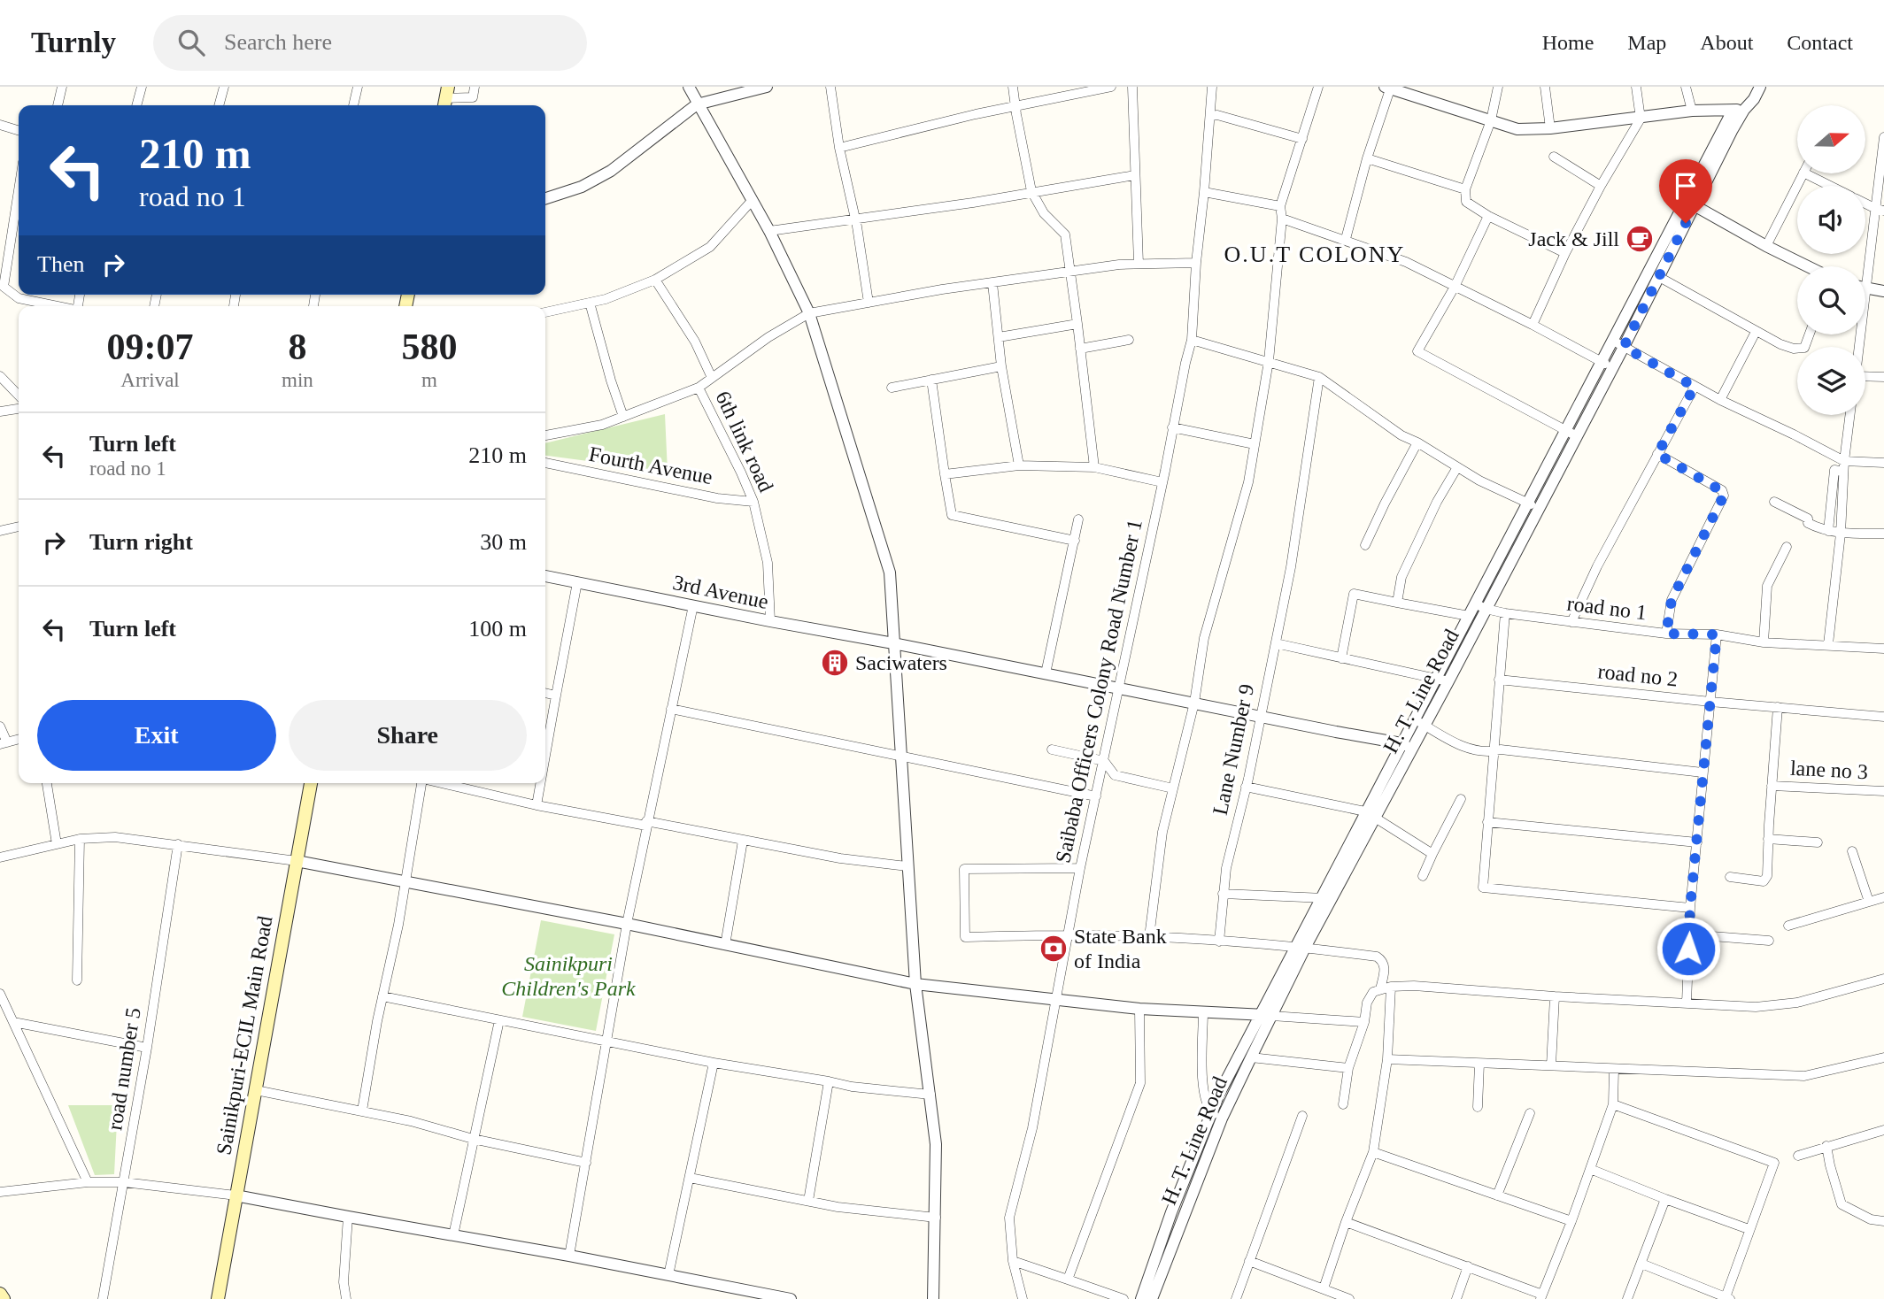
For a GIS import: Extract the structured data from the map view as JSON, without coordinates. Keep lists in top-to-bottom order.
{
  "streets": {
    "main road": ["Sainikpuri-ECIL Main Road"],
    "street": [
      "6th link road",
      "Fourth Avenue",
      "3rd Avenue",
      "road no 1",
      "road no 2",
      "Saibaba Officers Colony Road Number 1",
      "H. T. Line Road",
      "Lane Number 9",
      "lane no 3",
      "road number 5"
    ]
  },
  "crossings": [
    ["6th link road", "Fourth Avenue"],
    ["6th link road", "3rd Avenue"],
    ["3rd Avenue", "Saibaba Officers Colony Road Number 1"],
    ["3rd Avenue", "H. T. Line Road"],
    ["3rd Avenue", "Lane Number 9"],
    ["road no 1", "H. T. Line Road"]
  ],
  "districts": ["O.U.T COLONY"],
  "parks": ["Sainikpuri Children's Park"],
  "places": {
    "cafe": ["Jack & Jill"],
    "building": ["Saciwaters"],
    "bank": ["State Bank of India"]
  },
  "north": "right",
  "page": {
    "header": "Turnly",
    "search": "Search here",
    "nav": [
      "Home",
      "Map",
      "About",
      "Contact"
    ],
    "turn": ["210 m", "road no 1"],
    "then": "Then",
    "eta": [
      "09:07",
      "Arrival",
      "8",
      "min",
      "580",
      "m"
    ],
    "list": [
      {
        "name": "Turn left",
        "note": "road no 1",
        "value": "210 m"
      },
      {
        "name": "Turn right",
        "value": "30 m"
      },
      {
        "name": "Turn left",
        "value": "100 m"
      }
    ],
    "buttons": ["Exit", "Share"]
  }
}
